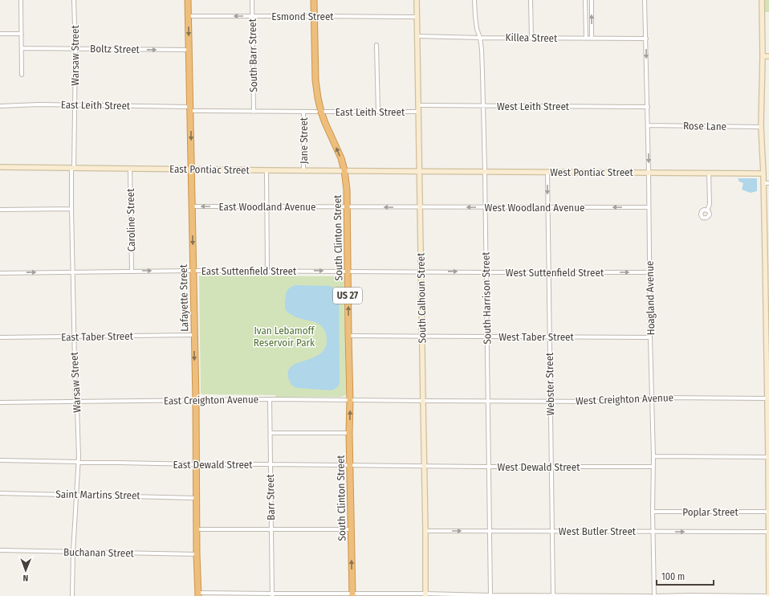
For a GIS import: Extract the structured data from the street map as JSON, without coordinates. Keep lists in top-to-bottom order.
{
  "streets": {
    "highway": ["South Clinton Street", "US 27", "Lafayette Street"],
    "street": [
      "Esmond Street",
      "Killea Street",
      "Boltz Street",
      "Warsaw Street",
      "South Barr Street",
      "East Leith Street",
      "West Leith Street",
      "Rose Lane",
      "Jane Street",
      "East Pontiac Street",
      "West Pontiac Street",
      "East Woodland Avenue",
      "West Woodland Avenue",
      "Caroline Street",
      "East Suttenfield Street",
      "West Suttenfield Street",
      "South Calhoun Street",
      "South Harrison Street",
      "Hoagland Avenue",
      "East Taber Street",
      "West Taber Street",
      "Webster Street",
      "West Creighton Avenue",
      "East Creighton Avenue",
      "East Dewald Street",
      "West Dewald Street",
      "Saint Martins Street",
      "Barr Street",
      "Poplar Street",
      "West Butler Street",
      "Buchanan Street"
    ]
  },
  "crossings": [
    ["Esmond Street", "South Barr Street"],
    ["Esmond Street", "South Clinton Street"],
    ["Esmond Street", "Lafayette Street"],
    ["Esmond Street", "South Calhoun Street"],
    ["Killea Street", "South Calhoun Street"],
    ["Killea Street", "South Harrison Street"],
    ["Killea Street", "Hoagland Avenue"],
    ["Boltz Street", "Warsaw Street"],
    ["Boltz Street", "Lafayette Street"],
    ["Warsaw Street", "East Leith Street"],
    ["Warsaw Street", "East Pontiac Street"],
    ["Warsaw Street", "East Suttenfield Street"],
    ["Warsaw Street", "East Taber Street"],
    ["Warsaw Street", "East Creighton Avenue"],
    ["Warsaw Street", "East Dewald Street"],
    ["Warsaw Street", "Saint Martins Street"],
    ["Warsaw Street", "Buchanan Street"],
    ["South Barr Street", "East Leith Street"],
    ["East Leith Street", "Jane Street"],
    ["East Leith Street", "South Clinton Street"],
    ["East Leith Street", "Lafayette Street"],
    ["East Leith Street", "South Calhoun Street"],
    ["West Leith Street", "South Calhoun Street"],
    ["West Leith Street", "South Harrison Street"],
    ["West Leith Street", "Hoagland Avenue"],
    ["Rose Lane", "Hoagland Avenue"],
    ["Jane Street", "East Pontiac Street"],
    ["East Pontiac Street", "West Pontiac Street"],
    ["East Pontiac Street", "Caroline Street"],
    ["East Pontiac Street", "South Clinton Street"],
    ["East Pontiac Street", "Lafayette Street"],
    ["East Pontiac Street", "South Calhoun Street"],
    ["West Pontiac Street", "South Calhoun Street"],
    ["West Pontiac Street", "South Harrison Street"],
    ["West Pontiac Street", "Hoagland Avenue"],
    ["West Pontiac Street", "Webster Street"],
    ["East Woodland Avenue", "West Woodland Avenue"],
    ["East Woodland Avenue", "South Clinton Street"],
    ["East Woodland Avenue", "Lafayette Street"],
    ["East Woodland Avenue", "South Calhoun Street"],
    ["West Woodland Avenue", "South Calhoun Street"],
    ["West Woodland Avenue", "South Harrison Street"],
    ["West Woodland Avenue", "Hoagland Avenue"],
    ["West Woodland Avenue", "Webster Street"],
    ["Caroline Street", "East Suttenfield Street"],
    ["South Clinton Street", "East Suttenfield Street"],
    ["South Clinton Street", "East Creighton Avenue"],
    ["South Clinton Street", "East Dewald Street"],
    ["East Suttenfield Street", "West Suttenfield Street"],
    ["East Suttenfield Street", "Lafayette Street"],
    ["East Suttenfield Street", "South Calhoun Street"],
    ["West Suttenfield Street", "South Calhoun Street"],
    ["West Suttenfield Street", "South Harrison Street"],
    ["West Suttenfield Street", "Hoagland Avenue"],
    ["West Suttenfield Street", "Webster Street"],
    ["Lafayette Street", "East Taber Street"],
    ["Lafayette Street", "East Creighton Avenue"],
    ["Lafayette Street", "East Dewald Street"],
    ["Lafayette Street", "Saint Martins Street"],
    ["Lafayette Street", "Buchanan Street"],
    ["South Calhoun Street", "West Taber Street"],
    ["South Calhoun Street", "West Creighton Avenue"],
    ["South Calhoun Street", "East Creighton Avenue"],
    ["South Calhoun Street", "East Dewald Street"],
    ["South Calhoun Street", "West Dewald Street"],
    ["South Calhoun Street", "West Butler Street"],
    ["South Harrison Street", "West Taber Street"],
    ["South Harrison Street", "West Creighton Avenue"],
    ["South Harrison Street", "West Dewald Street"],
    ["South Harrison Street", "West Butler Street"],
    ["Hoagland Avenue", "West Taber Street"],
    ["Hoagland Avenue", "West Creighton Avenue"],
    ["Hoagland Avenue", "West Dewald Street"],
    ["Hoagland Avenue", "Poplar Street"],
    ["Hoagland Avenue", "West Butler Street"],
    ["West Taber Street", "Webster Street"],
    ["Webster Street", "West Creighton Avenue"],
    ["Webster Street", "West Dewald Street"],
    ["Webster Street", "West Butler Street"],
    ["West Creighton Avenue", "East Creighton Avenue"],
    ["East Creighton Avenue", "Barr Street"],
    ["East Dewald Street", "West Dewald Street"],
    ["East Dewald Street", "Barr Street"]
  ],
  "one_way": [
    "Boltz Street",
    "East Woodland Avenue",
    "West Woodland Avenue",
    "South Clinton Street",
    "East Suttenfield Street",
    "West Suttenfield Street",
    "Lafayette Street",
    "West Butler Street"
  ],
  "parks": ["Ivan Lebamoff Reservoir Park"],
  "scale_bar": "100 m",
  "north": "bottom"
}
